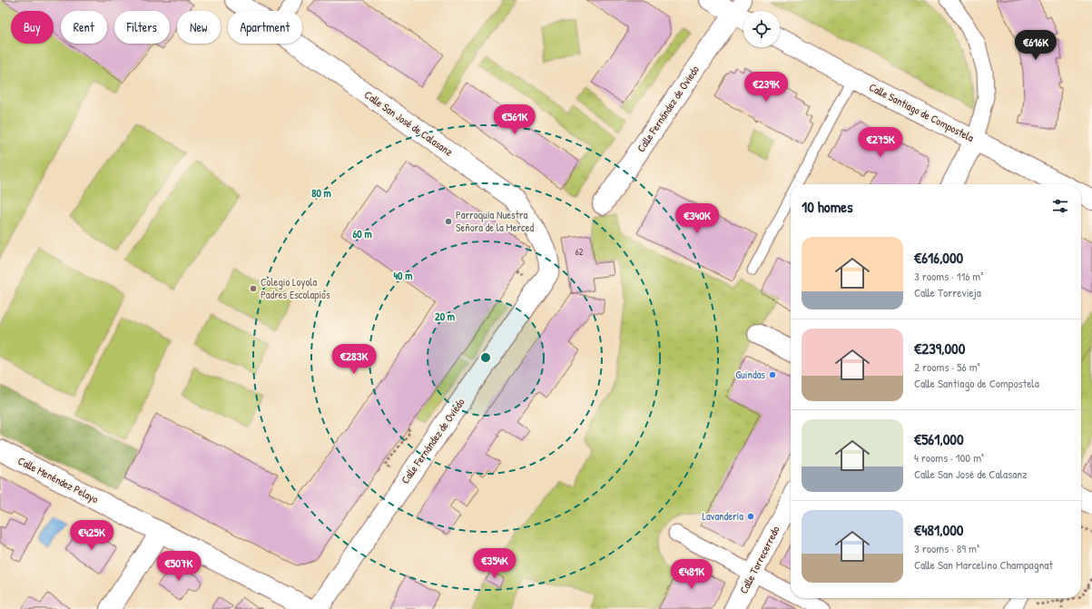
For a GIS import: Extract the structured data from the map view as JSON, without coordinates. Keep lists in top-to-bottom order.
{
  "streets": {
    "street": [
      "Calle Fernández de Oviedo",
      "Calle Santiago de Compostela",
      "Calle San José de Calasanz",
      "Calle Menéndez Pelayo",
      "Calle Torrecerredo"
    ]
  },
  "crossings": [
    ["Calle Fernández de Oviedo", "Calle San José de Calasanz"]
  ],
  "places": [
    "Parroquia Nuestra Señora de la Merced",
    "Colegio Loyola Padres Escolapios",
    "Guindas",
    "Lavandería"
  ],
  "house_numbers": ["62"],
  "page": {
    "chip": [
      "Buy",
      "Rent",
      "Filters",
      "New",
      "Apartment"
    ],
    "price": [
      "€616K",
      "€239K",
      "€561K",
      "€275K",
      "€340K",
      "€283K",
      "€425K",
      "€354K",
      "€507K",
      "€481K"
    ],
    "heading": "10 homes",
    "list": [
      {
        "name": "€616,000",
        "note": "3 rooms · 116 m² · Calle Torrevieja"
      },
      {
        "name": "€239,000",
        "note": "2 rooms · 56 m² · Calle Santiago de Compostela"
      },
      {
        "name": "€561,000",
        "note": "4 rooms · 100 m² · Calle San José de Calasanz"
      },
      {
        "name": "€481,000",
        "note": "3 rooms · 89 m² · Calle San Marcelino Champagnat"
      }
    ]
  },
  "rings": [
    "80 m",
    "60 m",
    "40 m",
    "20 m"
  ]
}
